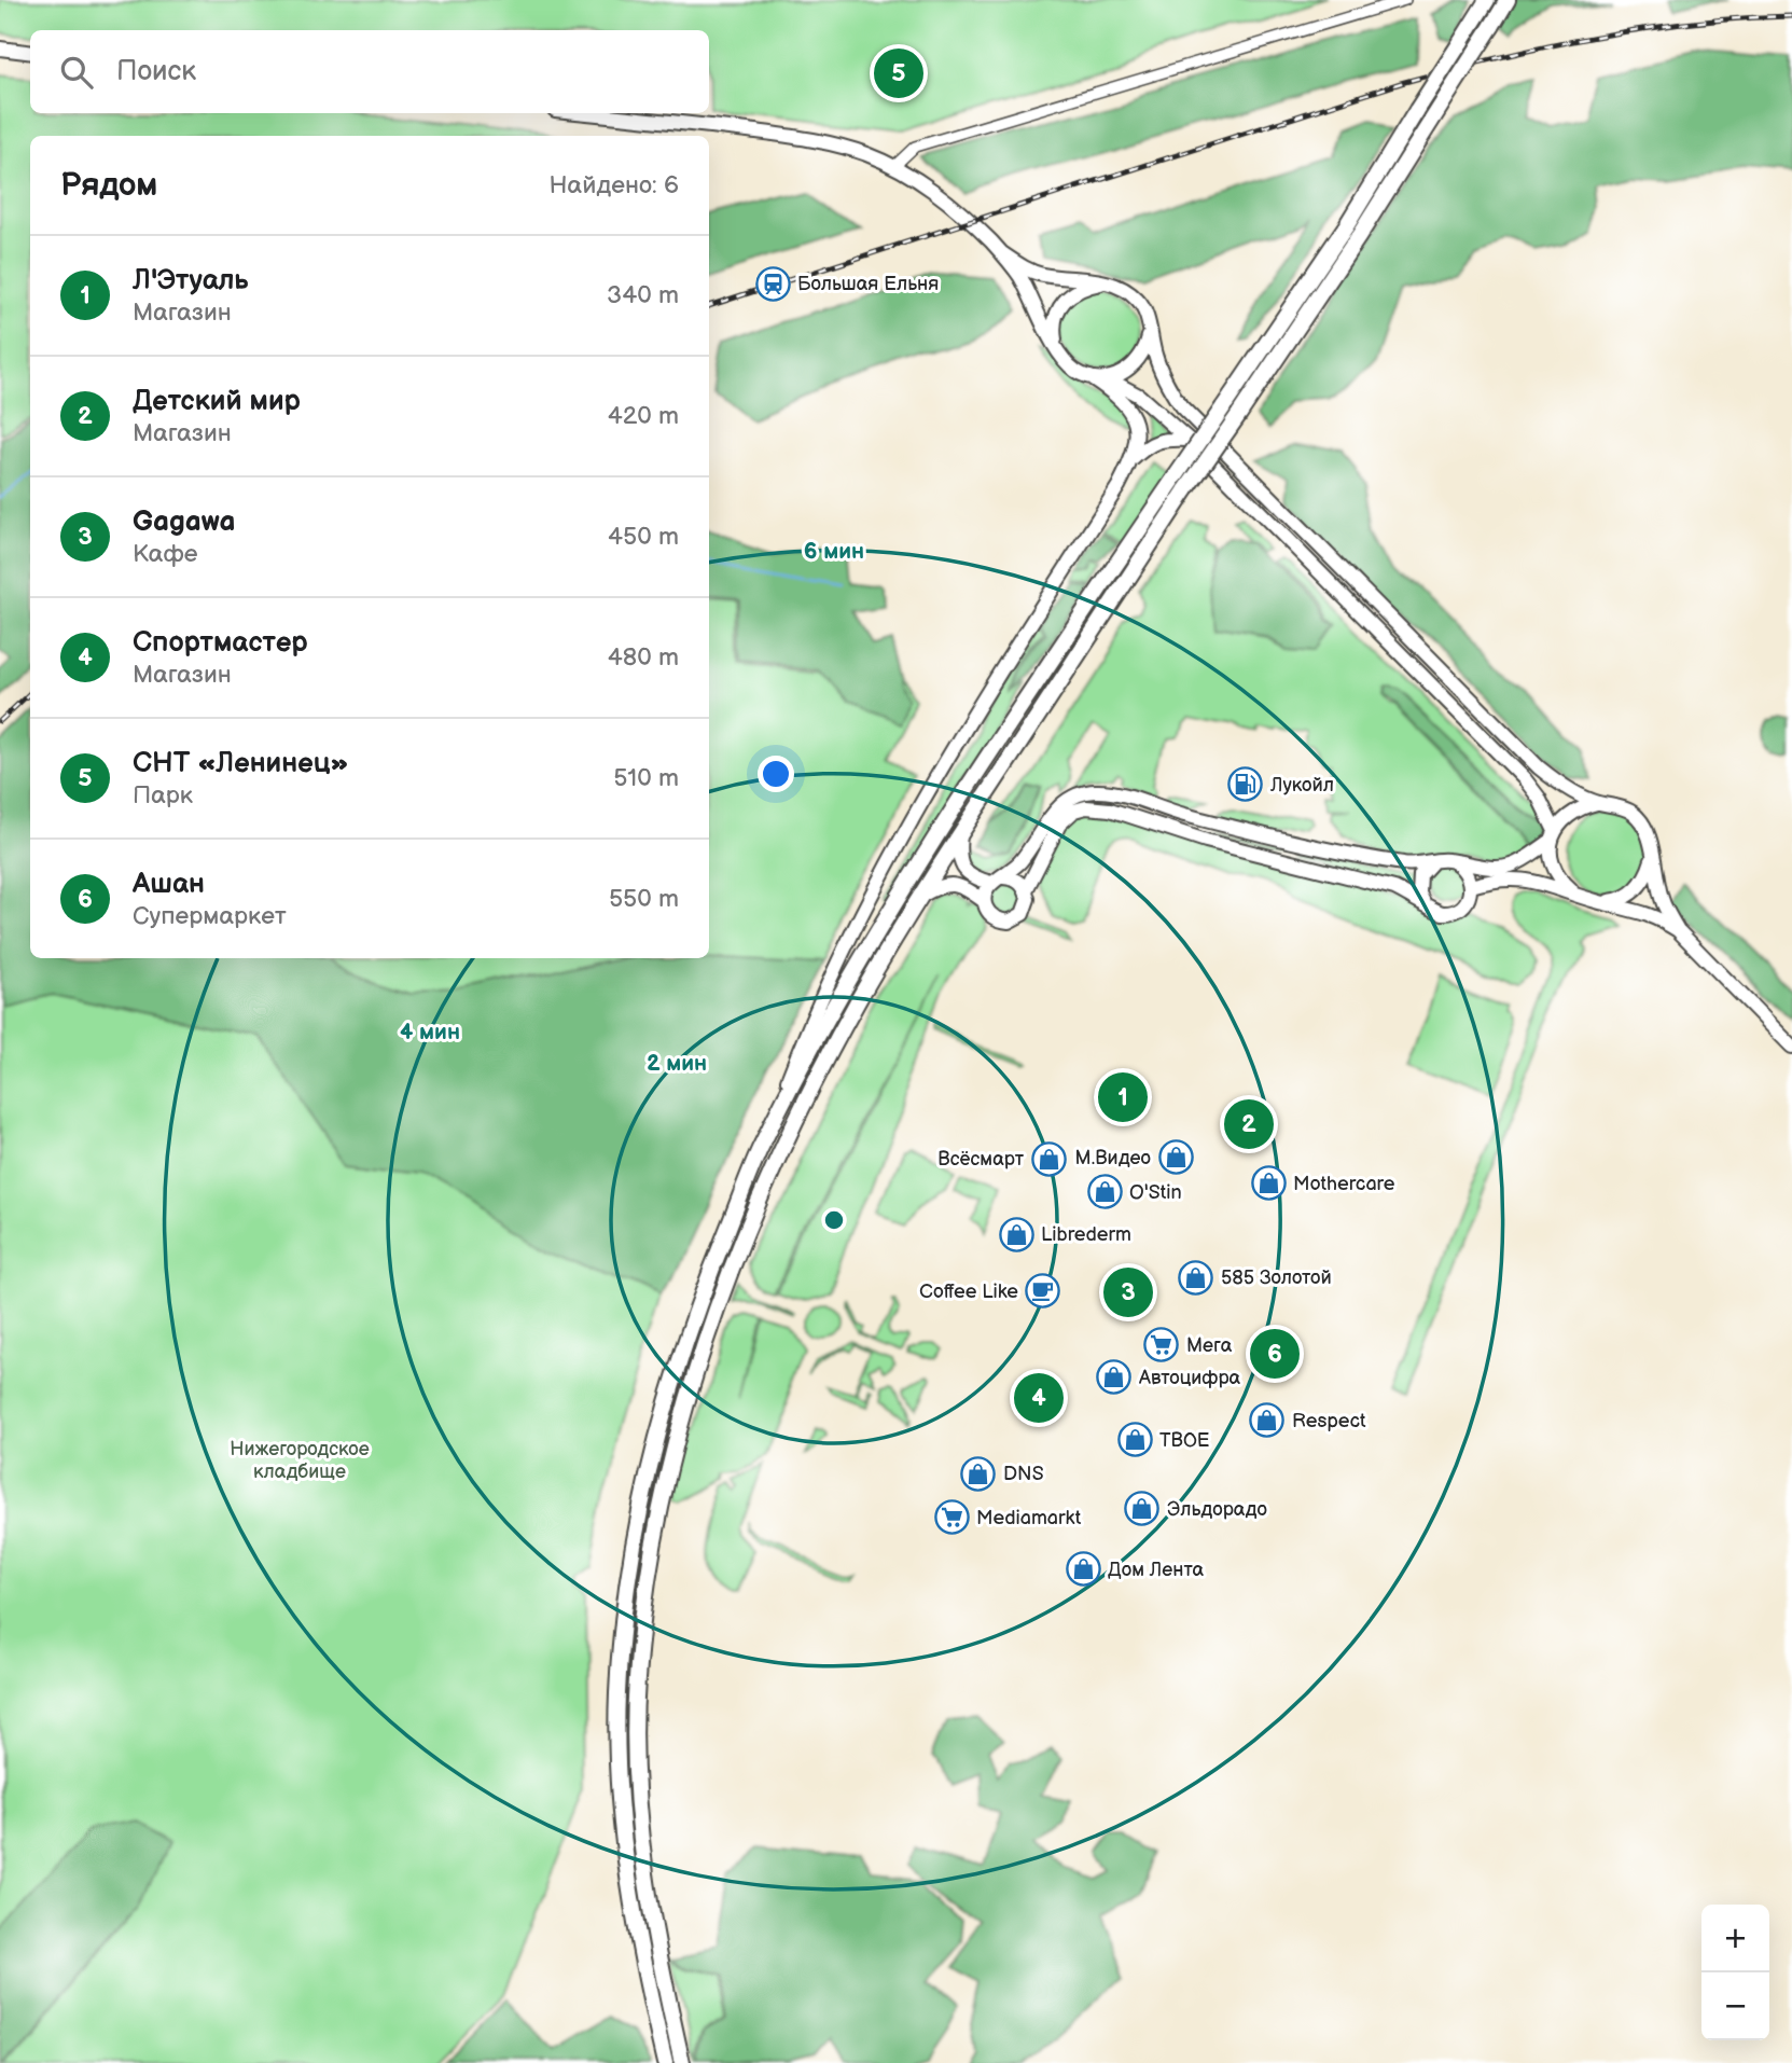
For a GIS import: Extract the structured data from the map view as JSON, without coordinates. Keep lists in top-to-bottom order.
{
  "parks": ["Нижегородское кладбище"],
  "places": {
    "station": ["Большая Ельня"],
    "fuel station": ["Лукойл"],
    "shop": [
      "М.Видео",
      "Всёсмарт",
      "Mothercare",
      "O'Stin",
      "Librederm",
      "585 Золотой",
      "Автоцифра",
      "Respect",
      "ТВОЕ",
      "DNS",
      "Эльдорадо",
      "Дом Лента"
    ],
    "cafe": ["Coffee Like"],
    "supermarket": ["Мега", "Mediamarkt"]
  },
  "page": {
    "search": "Поиск",
    "pins": [
      "5",
      "1",
      "2",
      "3",
      "6",
      "4"
    ],
    "heading": ["Рядом", "Найдено: 6"],
    "list": [
      {
        "mark": "1",
        "name": "Л'Этуаль",
        "note": "Магазин",
        "value": "340 m"
      },
      {
        "mark": "2",
        "name": "Детский мир",
        "note": "Магазин",
        "value": "420 m"
      },
      {
        "mark": "3",
        "name": "Gagawa",
        "note": "Кафе",
        "value": "450 m"
      },
      {
        "mark": "4",
        "name": "Спортмастер",
        "note": "Магазин",
        "value": "480 m"
      },
      {
        "mark": "5",
        "name": "СНТ «Ленинец»",
        "note": "Парк",
        "value": "510 m"
      },
      {
        "mark": "6",
        "name": "Ашан",
        "note": "Супермаркет",
        "value": "550 m"
      }
    ],
    "map_buttons": ["+", "−"]
  },
  "rings": ["6 мин", "4 мин", "2 мин"]
}
